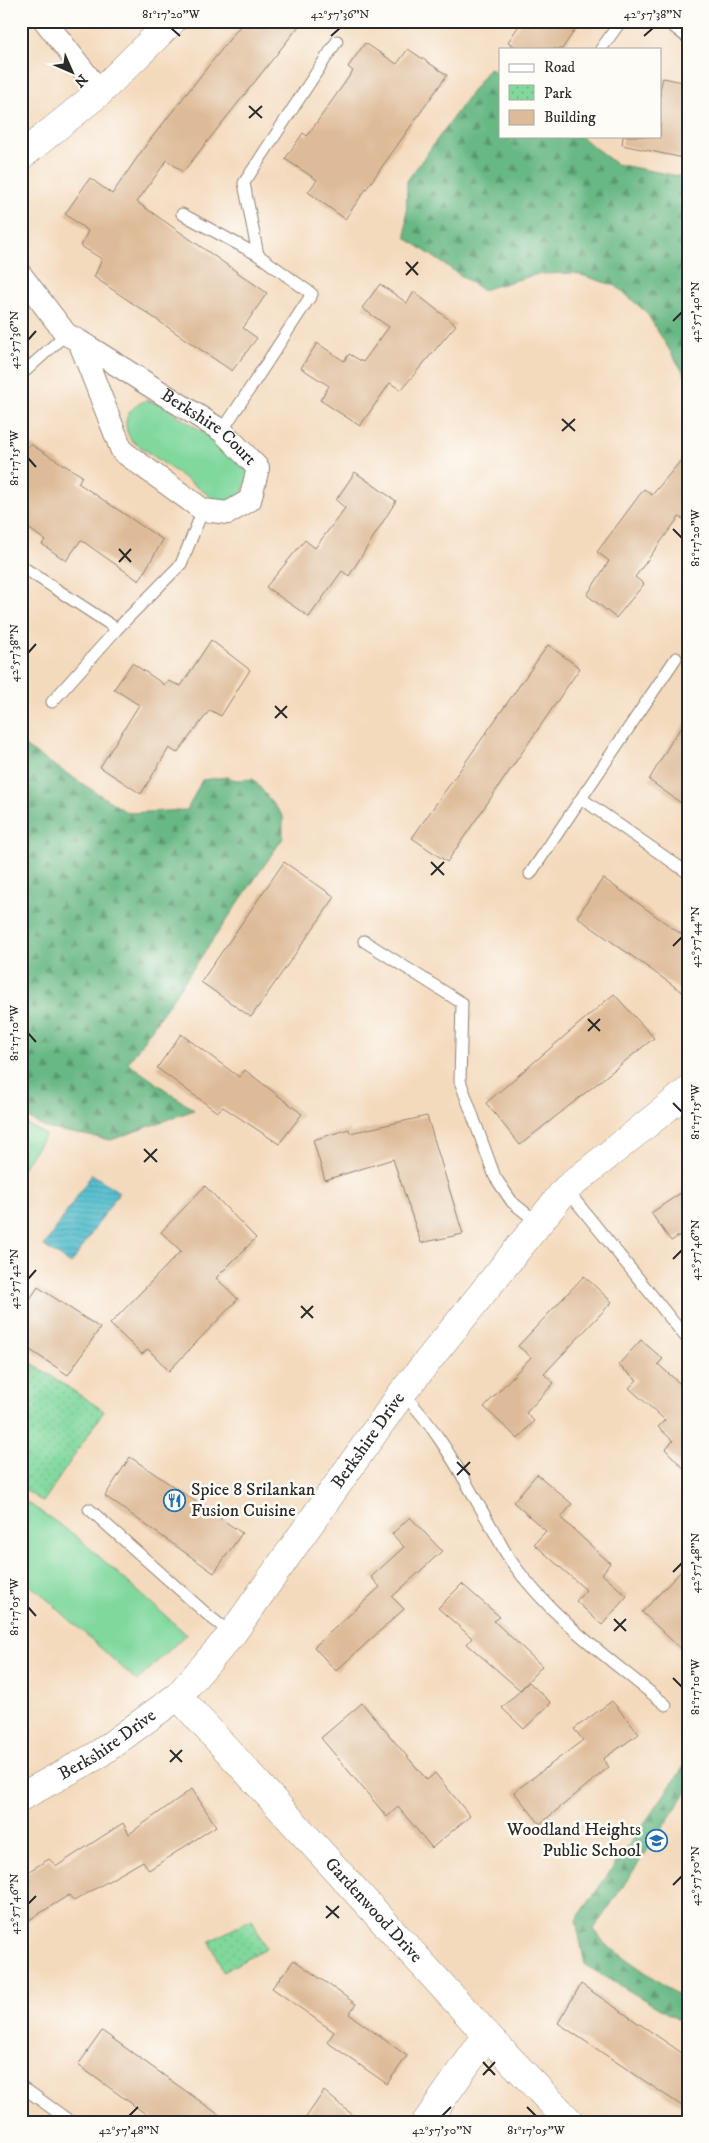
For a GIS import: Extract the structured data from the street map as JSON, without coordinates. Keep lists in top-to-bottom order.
{
  "streets": {
    "street": ["Berkshire Court", "Berkshire Drive", "Gardenwood Drive"]
  },
  "crossings": [
    ["Berkshire Drive", "Gardenwood Drive"]
  ],
  "places": {
    "restaurant": ["Spice 8 Srilankan Fusion Cuisine"],
    "school or university": ["Woodland Heights Public School"]
  },
  "legend": ["Road", "Park", "Building"],
  "north": "bottom right",
  "coordinates": [
    "81°17'20\"W",
    "42°57'36\"N",
    "42°57'38\"N",
    "42°57'40\"N",
    "81°17'15\"W",
    "42°57'44\"N",
    "81°17'10\"W",
    "42°57'46\"N",
    "42°57'42\"N",
    "42°57'48\"N",
    "81°17'05\"W",
    "42°57'50\"N"
  ]
}
